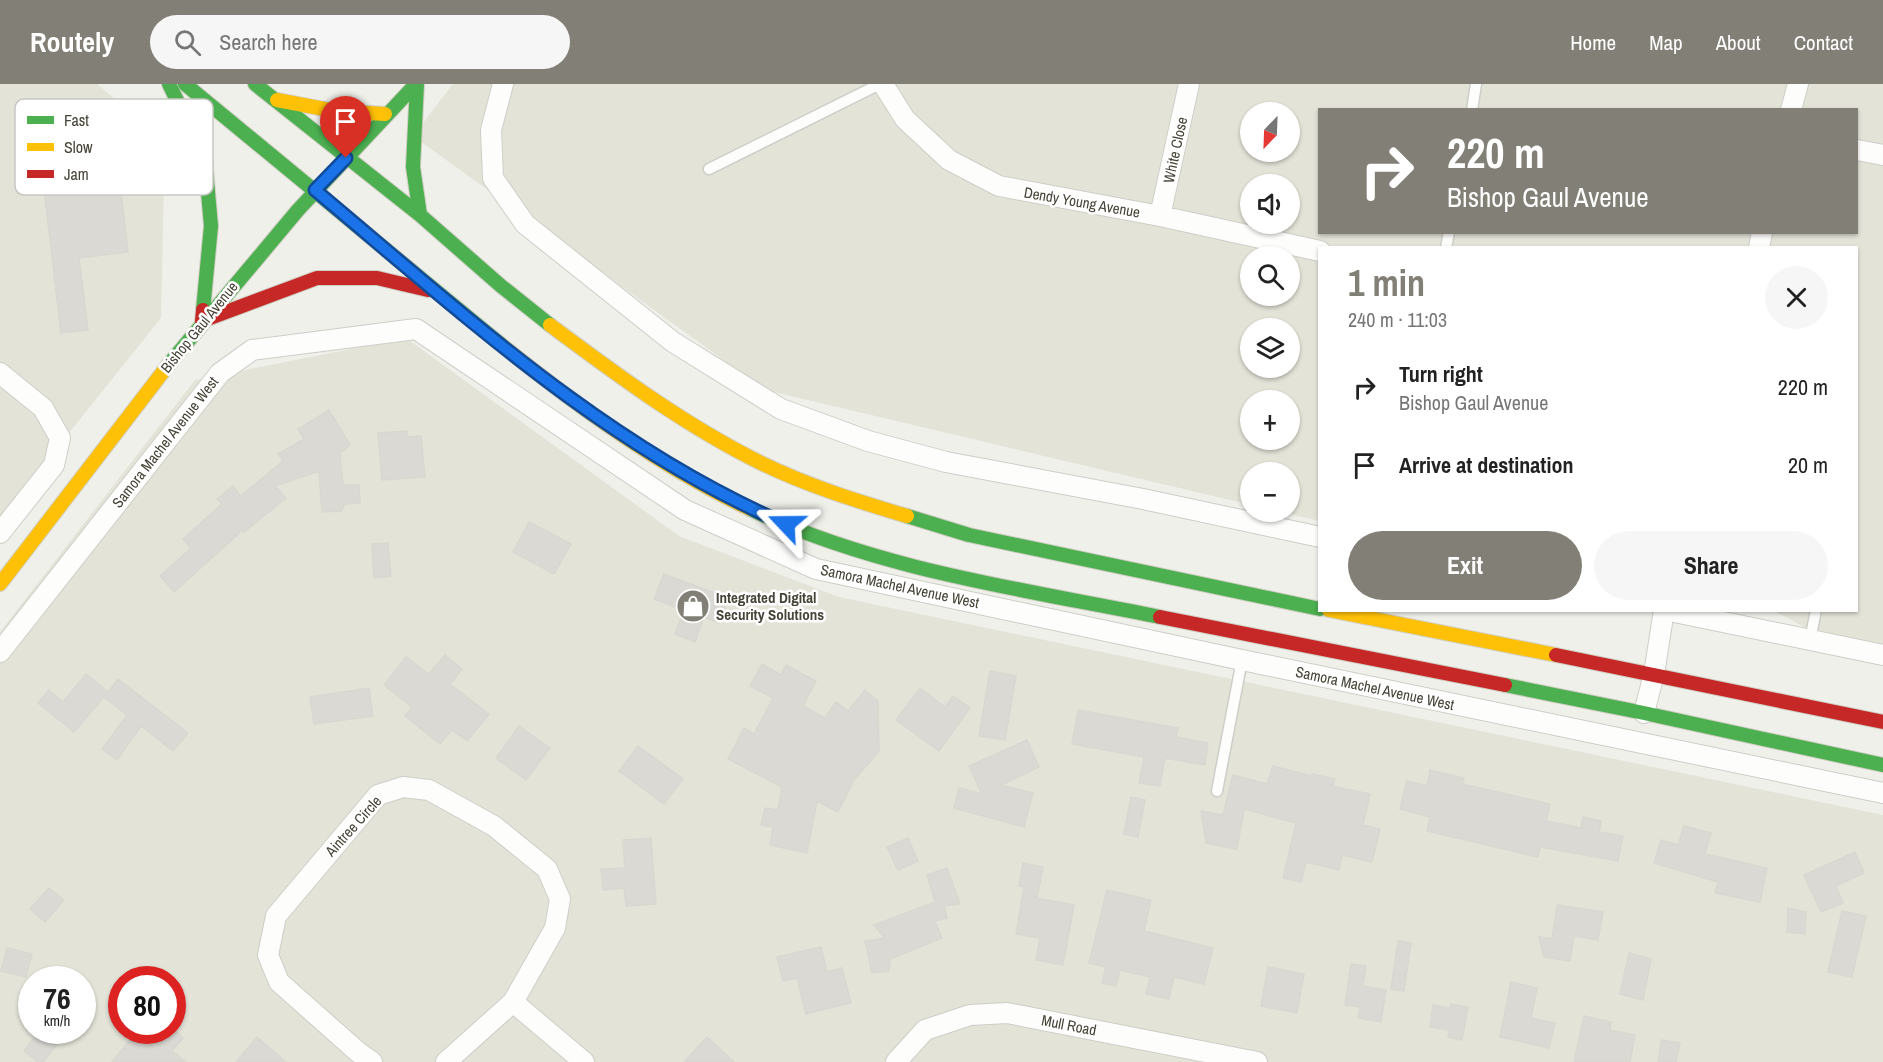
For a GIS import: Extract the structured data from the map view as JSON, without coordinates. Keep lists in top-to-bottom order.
{
  "streets": {
    "main road": ["Bishop Gaul Avenue", "Samora Machel Avenue West"],
    "street": [
      "White Close",
      "Dendy Young Avenue",
      "Aintree Circle",
      "Mull Road"
    ]
  },
  "crossings": [
    ["White Close", "Dendy Young Avenue"],
    ["Bishop Gaul Avenue", "Samora Machel Avenue West"]
  ],
  "places": {
    "shop": ["Integrated Digital Security Solutions"]
  },
  "legend": ["Fast", "Slow", "Jam"],
  "north": "bottom left",
  "page": {
    "header": "Routely",
    "search": "Search here",
    "nav": [
      "Home",
      "Map",
      "About",
      "Contact"
    ],
    "map_buttons": ["+", "−"],
    "turn": ["220 m", "Bishop Gaul Avenue"],
    "heading": ["1 min", "240 m · 11:03"],
    "list": [
      {
        "name": "Turn right",
        "note": "Bishop Gaul Avenue",
        "value": "220 m"
      },
      {
        "name": "Arrive at destination",
        "value": "20 m"
      }
    ],
    "buttons": ["Exit", "Share"],
    "speed": "76 km/h",
    "limit": "80"
  }
}
